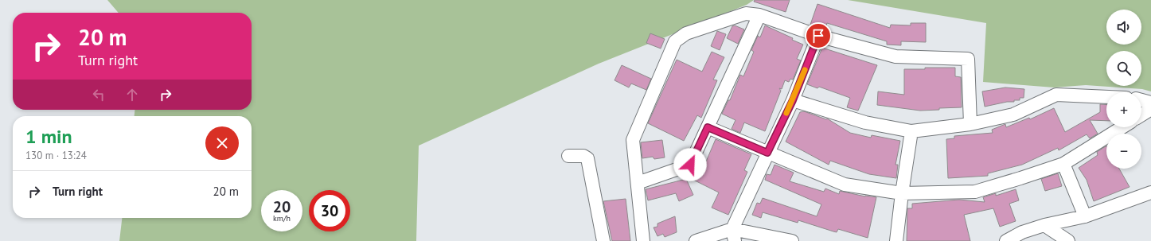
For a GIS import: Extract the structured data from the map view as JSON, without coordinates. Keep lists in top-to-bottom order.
{
  "page": {
    "map_buttons": ["+", "−"],
    "turn": ["20 m", "Turn right"],
    "heading": ["1 min", "130 m · 13:24"],
    "list": [
      {
        "name": "Turn right",
        "value": "20 m"
      }
    ],
    "speed": "20 km/h",
    "limit": "30"
  }
}
